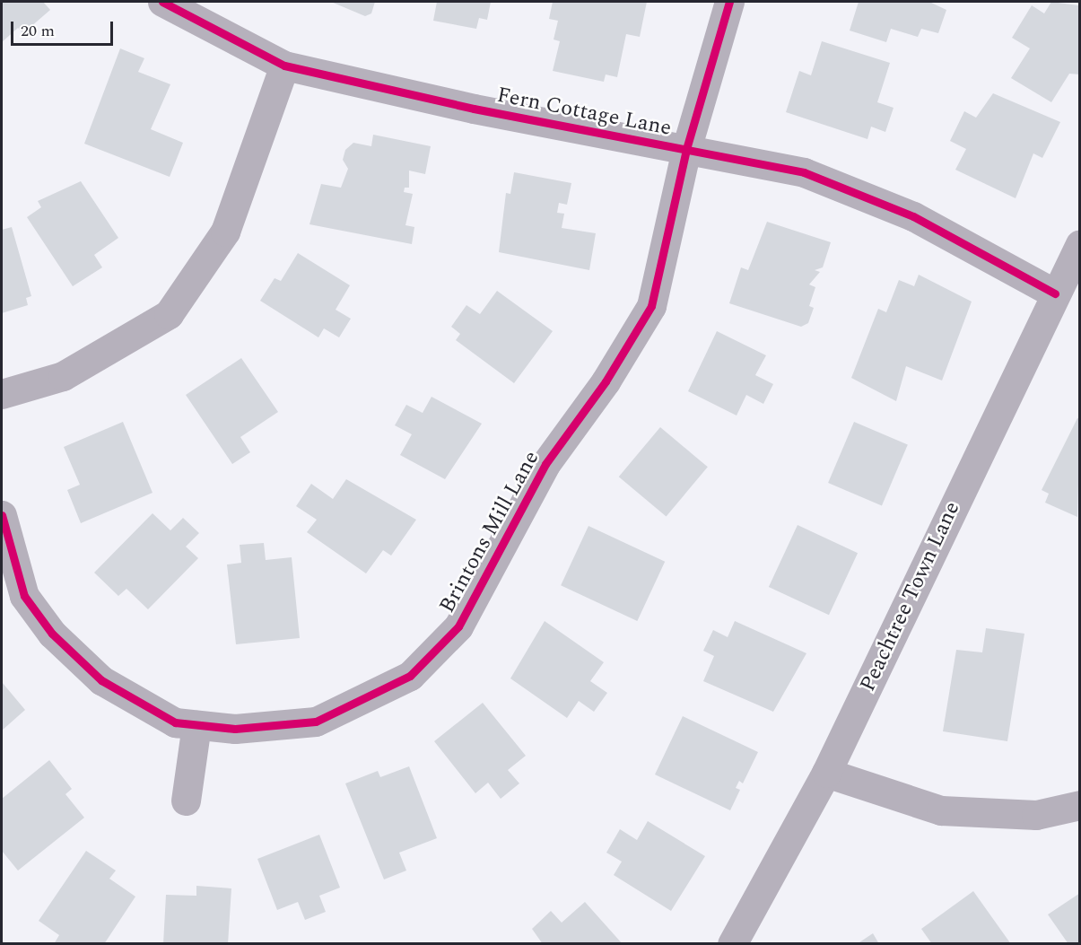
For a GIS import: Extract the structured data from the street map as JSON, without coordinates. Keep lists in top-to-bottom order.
{
  "streets": {
    "street": ["Fern Cottage Lane", "Brintons Mill Lane", "Peachtree Town Lane"]
  },
  "crossings": [
    ["Fern Cottage Lane", "Brintons Mill Lane"],
    ["Fern Cottage Lane", "Peachtree Town Lane"]
  ],
  "scale_bar": "20 m"
}
